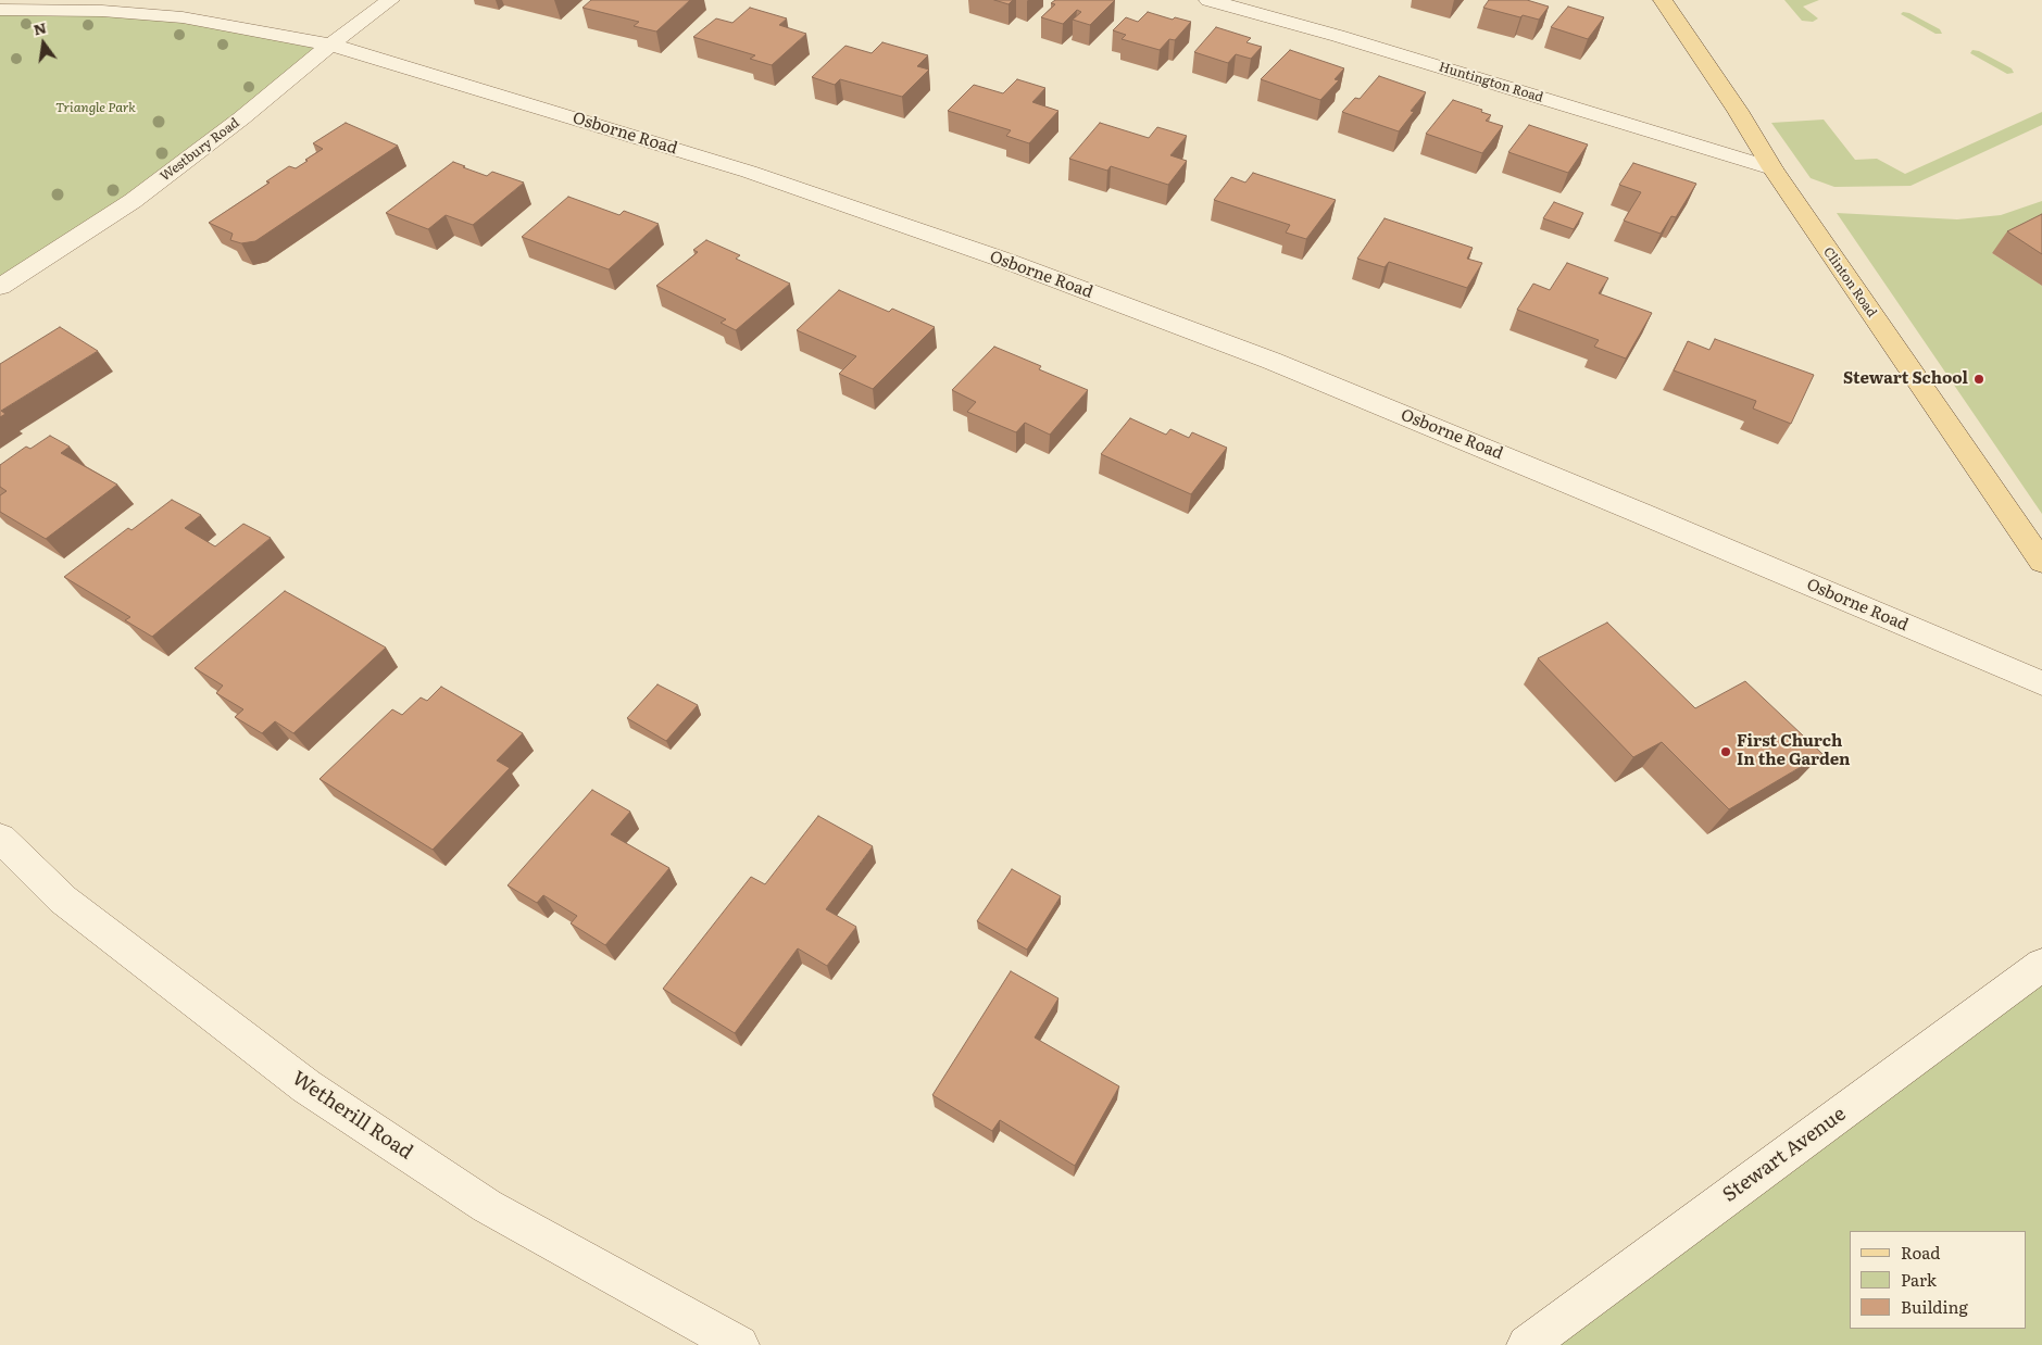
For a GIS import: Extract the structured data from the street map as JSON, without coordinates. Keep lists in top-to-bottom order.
{
  "streets": {
    "main road": ["Clinton Road"],
    "street": [
      "Huntington Road",
      "Osborne Road",
      "Westbury Road",
      "Wetherill Road",
      "Stewart Avenue"
    ]
  },
  "crossings": [
    ["Huntington Road", "Clinton Road"],
    ["Osborne Road", "Westbury Road"]
  ],
  "parks": ["Triangle Park"],
  "places": ["Stewart School", "First Church In the Garden"],
  "legend": ["Road", "Park", "Building"],
  "north": "top"
}
